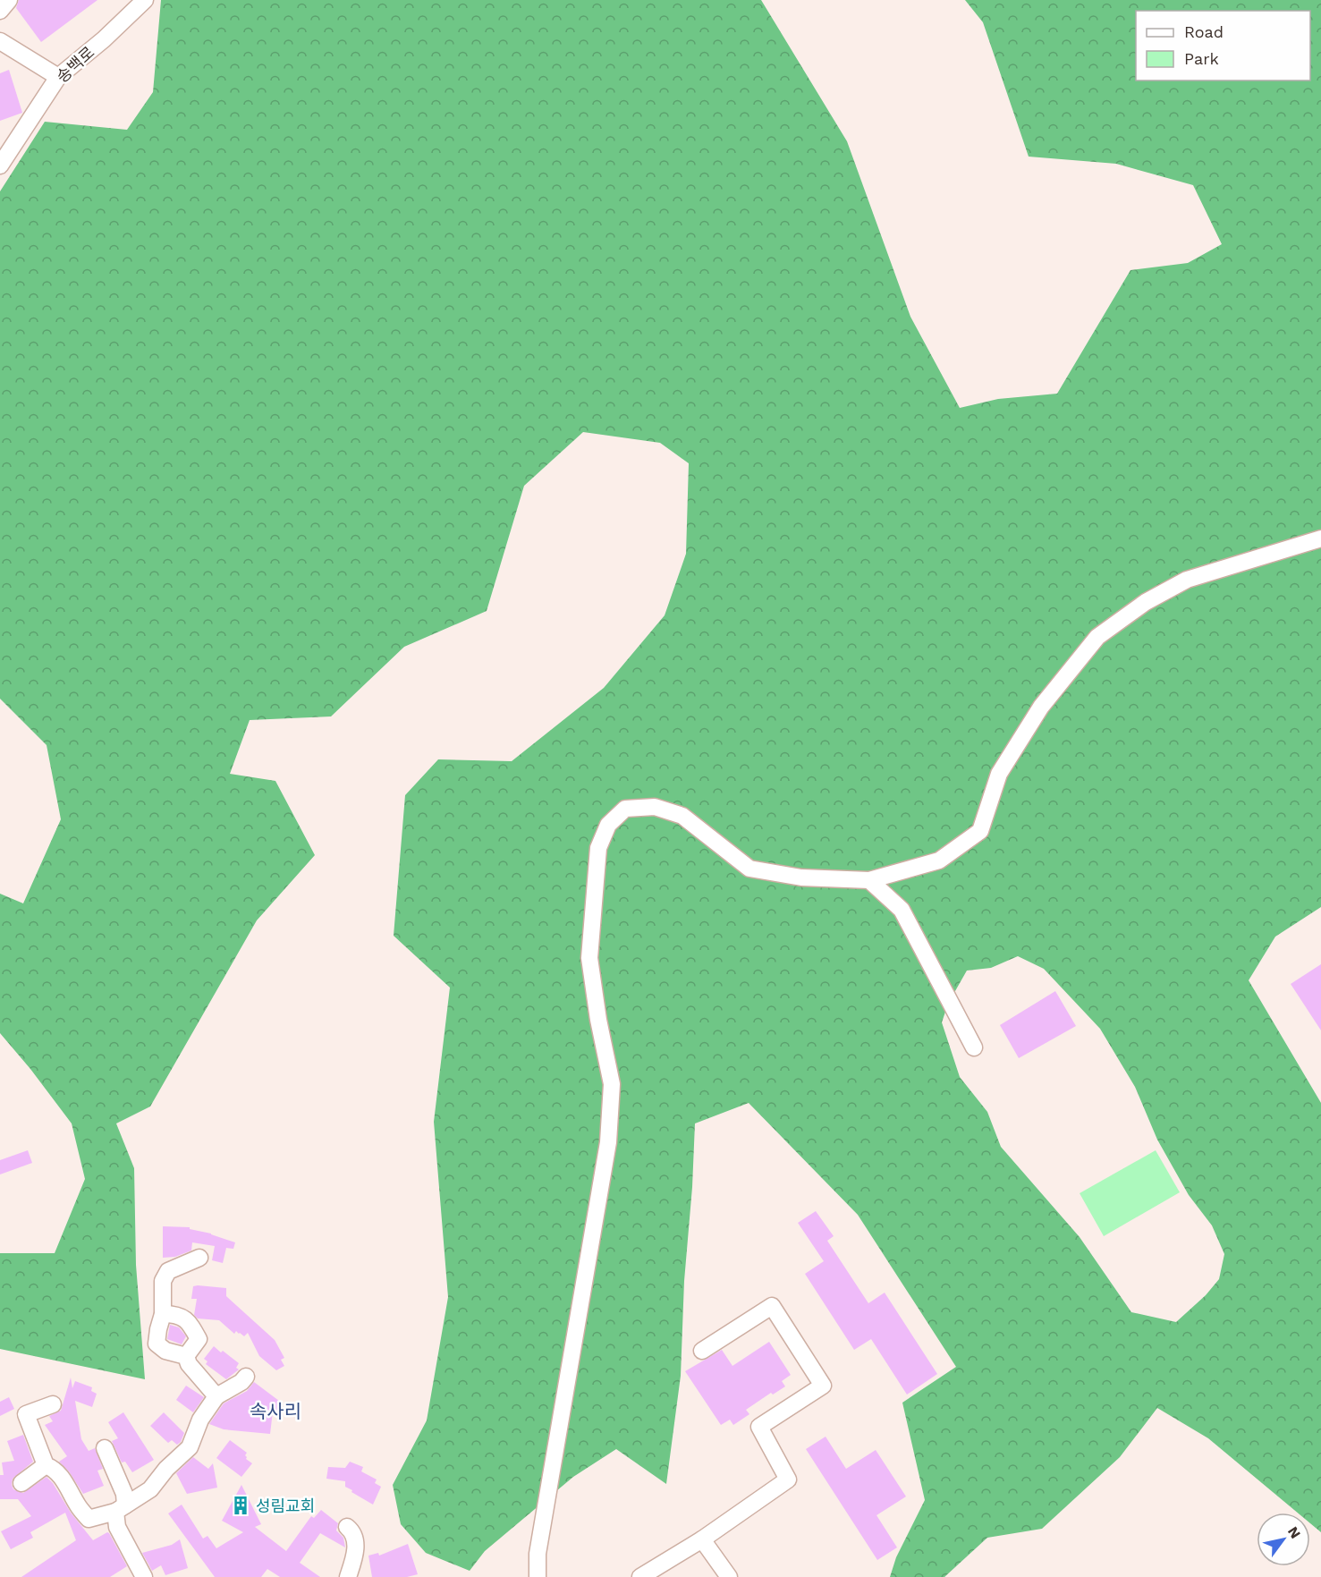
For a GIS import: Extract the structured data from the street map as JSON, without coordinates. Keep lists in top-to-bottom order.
{
  "streets": {
    "street": ["송백로"]
  },
  "districts": ["속사리"],
  "places": {
    "building": ["성림교회"]
  },
  "legend": ["Road", "Park"],
  "north": "top right"
}
